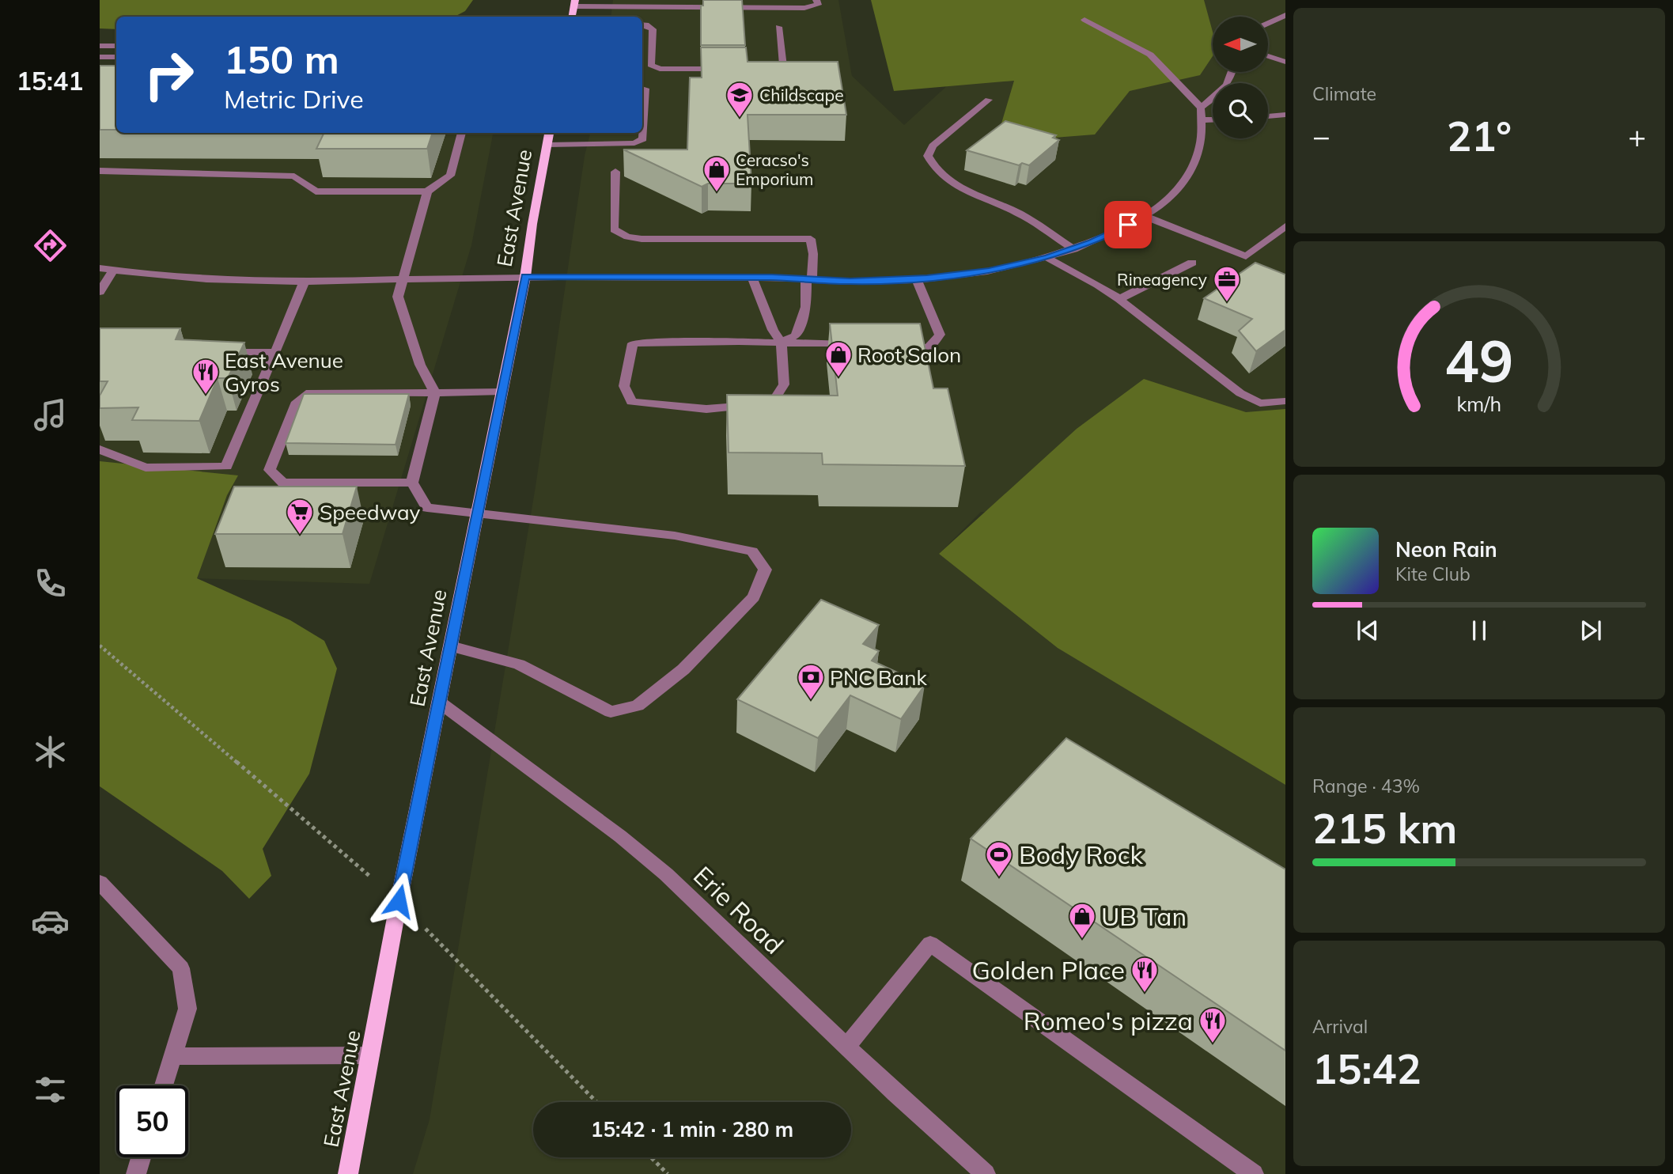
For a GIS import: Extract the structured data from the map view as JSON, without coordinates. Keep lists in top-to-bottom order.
{
  "streets": {
    "main road": ["East Avenue"],
    "street": ["Erie Road"]
  },
  "crossings": [
    ["East Avenue", "Erie Road"]
  ],
  "places": {
    "school or university": ["Childscape"],
    "shop": ["Ceracso's Emporium", "Root Salon", "UB Tan"],
    "office": ["Rineagency"],
    "restaurant": ["East Avenue Gyros", "Golden Place", "Romeo's pizza"],
    "supermarket": ["Speedway"],
    "bank": ["PNC Bank"],
    "sports": ["Body Rock"]
  },
  "north": "left",
  "page": {
    "tabs": "15:41",
    "tile": [
      "Climate",
      ["Range · 43%", "215 km"],
      ["Arrival", "15:42"]
    ],
    "turn": ["150 m", "Metric Drive"],
    "heat": ["−", "21°", "+"],
    "song": ["Neon Rain", "Kite Club"],
    "limit": "50",
    "trip": "15:42 · 1 min · 280 m",
    "gauge": ["49", "km/h"]
  }
}
